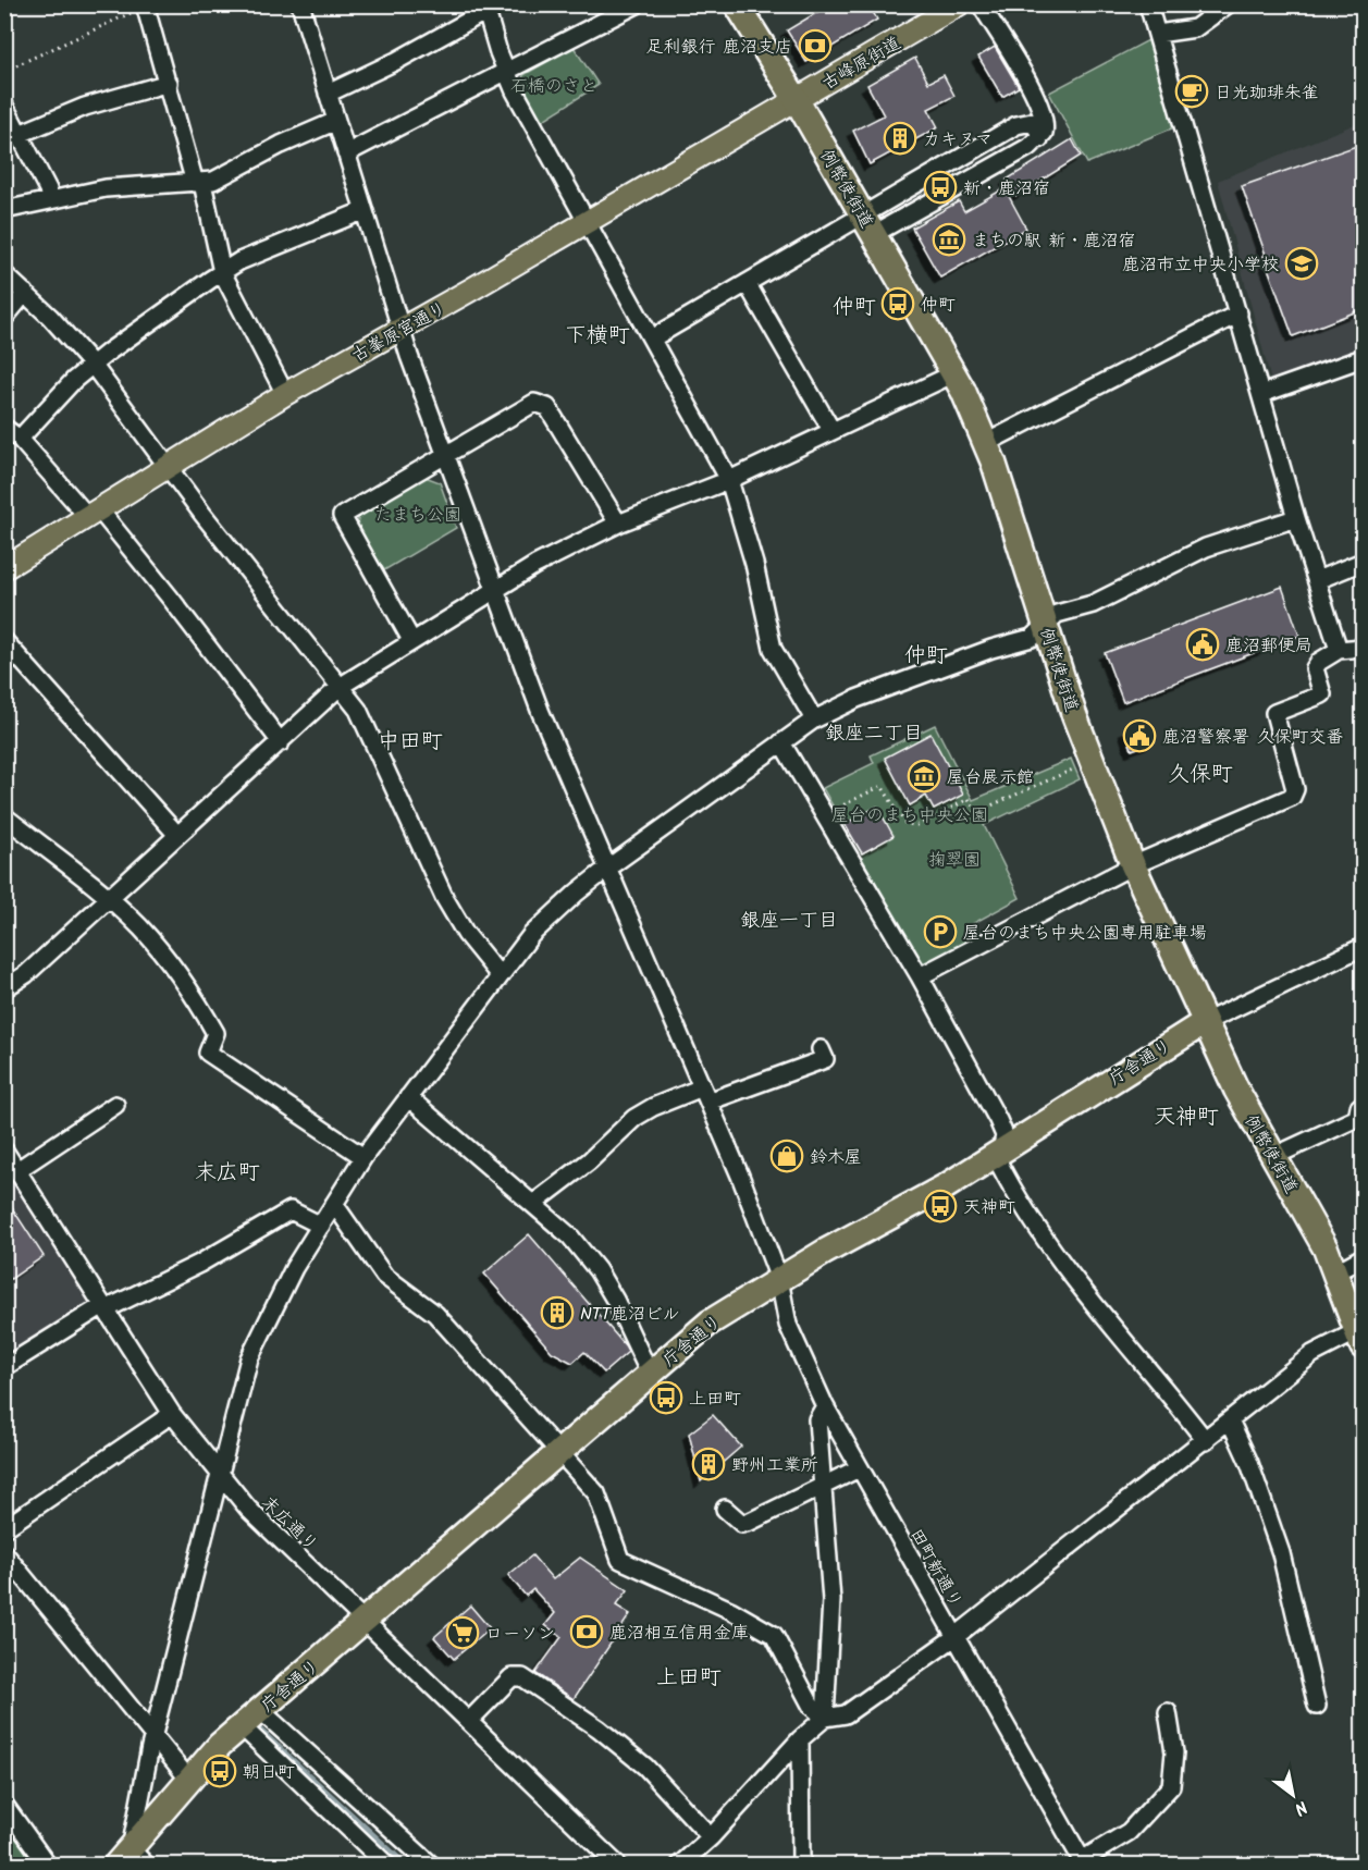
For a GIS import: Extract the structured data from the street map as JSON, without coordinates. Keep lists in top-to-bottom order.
{
  "streets": {
    "highway": ["例幣使街道", "庁舎通り"],
    "main road": ["古峰原街道", "古峯原宮通り"],
    "street": ["末広通り", "田町新通り"]
  },
  "crossings": [
    ["古峰原街道", "例幣使街道"],
    ["古峰原街道", "古峯原宮通り"],
    ["例幣使街道", "古峯原宮通り"],
    ["例幣使街道", "庁舎通り"],
    ["古峯原宮通り", "田町新通り"],
    ["庁舎通り", "末広通り"],
    ["庁舎通り", "田町新通り"]
  ],
  "districts": [
    "仲町",
    "下横町",
    "仲町",
    "銀座二丁目",
    "中田町",
    "久保町",
    "銀座一丁目",
    "天神町",
    "末広町",
    "上田町"
  ],
  "parks": [
    "石橋のさと",
    "たまち公園",
    "屋台のまち中央公園",
    "掬翠園"
  ],
  "places": {
    "bank": ["足利銀行 鹿沼支店", "鹿沼相互信用金庫"],
    "cafe": ["日光珈琲朱雀"],
    "building": ["カキヌマ", "NTT鹿沼ビル", "野州工業所"],
    "bus stop": [
      "新・鹿沼宿",
      "仲町",
      "天神町",
      "上田町",
      "朝日町"
    ],
    "museum": ["まちの駅 新・鹿沼宿", "屋台展示館"],
    "school or university": ["鹿沼市立中央小学校"],
    "public building": ["鹿沼郵便局", "鹿沼警察署 久保町交番"],
    "parking": ["屋台のまち中央公園専用駐車場"],
    "shop": ["鈴木屋"],
    "supermarket": ["ローソン"]
  },
  "north": "bottom right"
}
